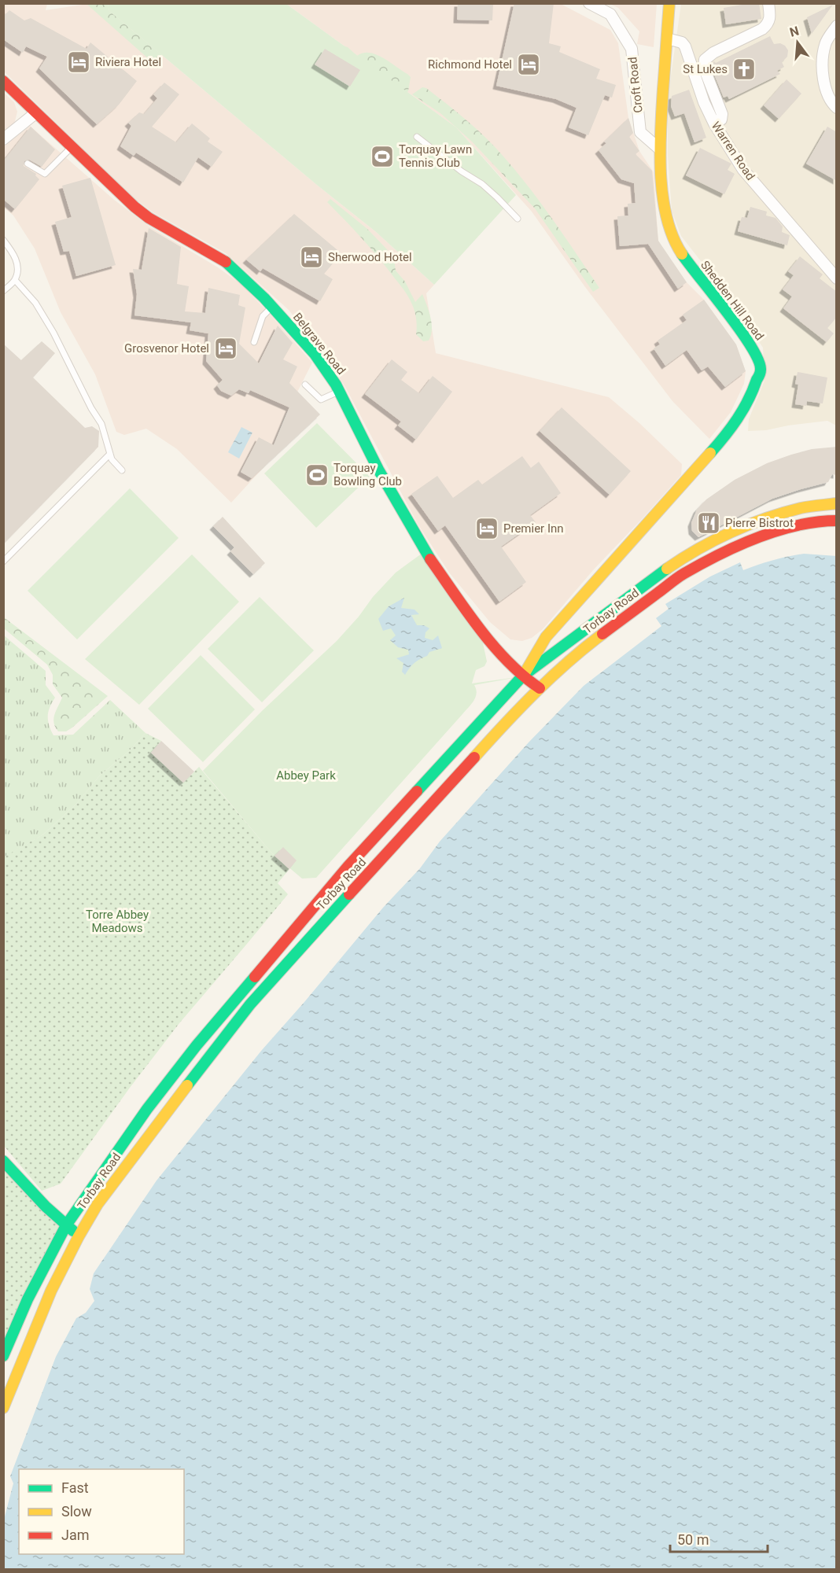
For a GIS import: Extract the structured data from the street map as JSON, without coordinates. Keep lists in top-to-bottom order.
{
  "streets": {
    "main road": ["Shedden Hill Road", "Belgrave Road", "Torbay Road"],
    "street": ["Croft Road", "Warren Road"]
  },
  "crossings": [
    ["Croft Road", "Shedden Hill Road"],
    ["Warren Road", "Shedden Hill Road"],
    ["Shedden Hill Road", "Belgrave Road"],
    ["Shedden Hill Road", "Torbay Road"],
    ["Belgrave Road", "Torbay Road"]
  ],
  "parks": ["Abbey Park", "Torre Abbey Meadows"],
  "places": {
    "hotel": [
      "Riviera Hotel",
      "Richmond Hotel",
      "Sherwood Hotel",
      "Grosvenor Hotel",
      "Premier Inn"
    ],
    "church": ["St Lukes"],
    "sports": ["Torquay Lawn Tennis Club", "Torquay Bowling Club"],
    "restaurant": ["Pierre Bistrot"]
  },
  "legend": ["Fast", "Slow", "Jam"],
  "scale_bar": "50 m",
  "north": "top"
}
